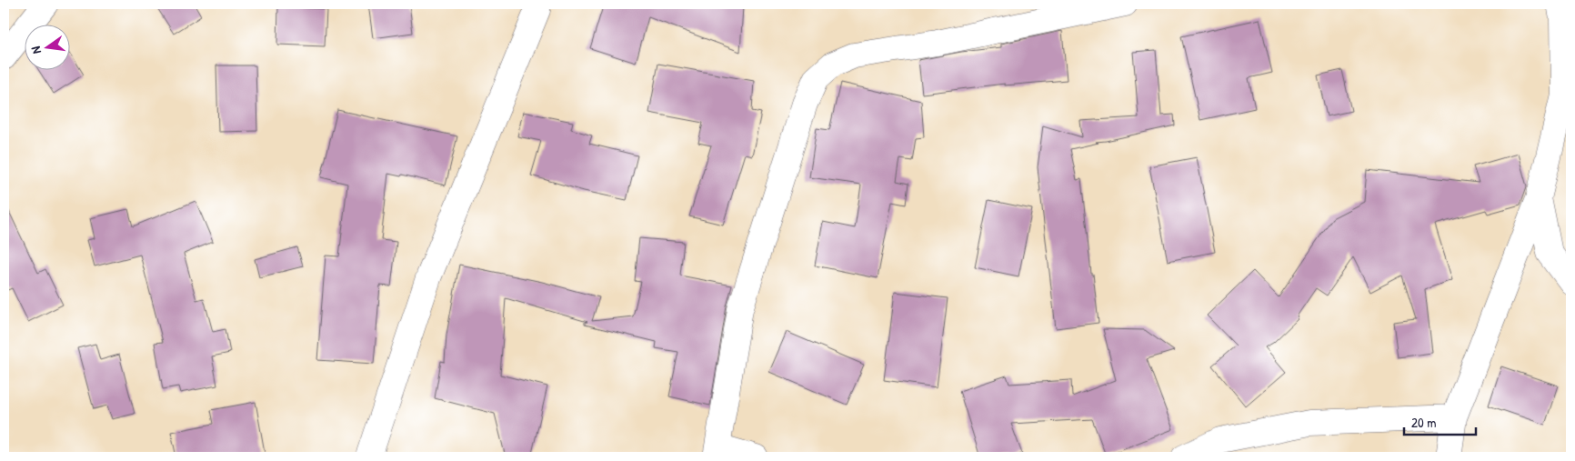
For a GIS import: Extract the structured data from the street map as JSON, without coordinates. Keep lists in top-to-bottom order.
{
  "scale_bar": "20 m",
  "north": "left"
}
